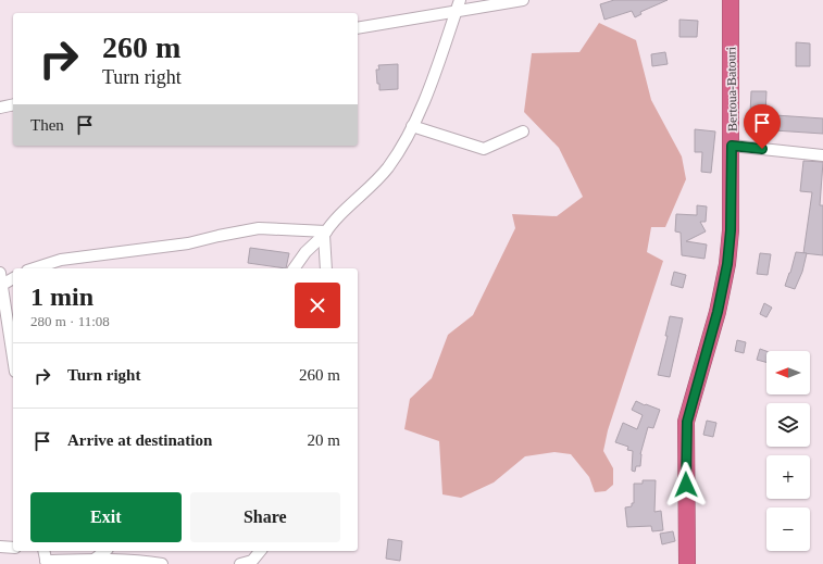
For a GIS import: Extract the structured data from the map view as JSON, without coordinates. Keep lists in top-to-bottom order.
{
  "streets": {
    "highway": ["Bertoua-Batouri"]
  },
  "north": "left",
  "page": {
    "turn": ["260 m", "Turn right"],
    "then": "Then",
    "heading": ["1 min", "280 m · 11:08"],
    "list": [
      {
        "name": "Turn right",
        "value": "260 m"
      },
      {
        "name": "Arrive at destination",
        "value": "20 m"
      }
    ],
    "map_buttons": ["+", "−"],
    "buttons": ["Exit", "Share"]
  }
}
